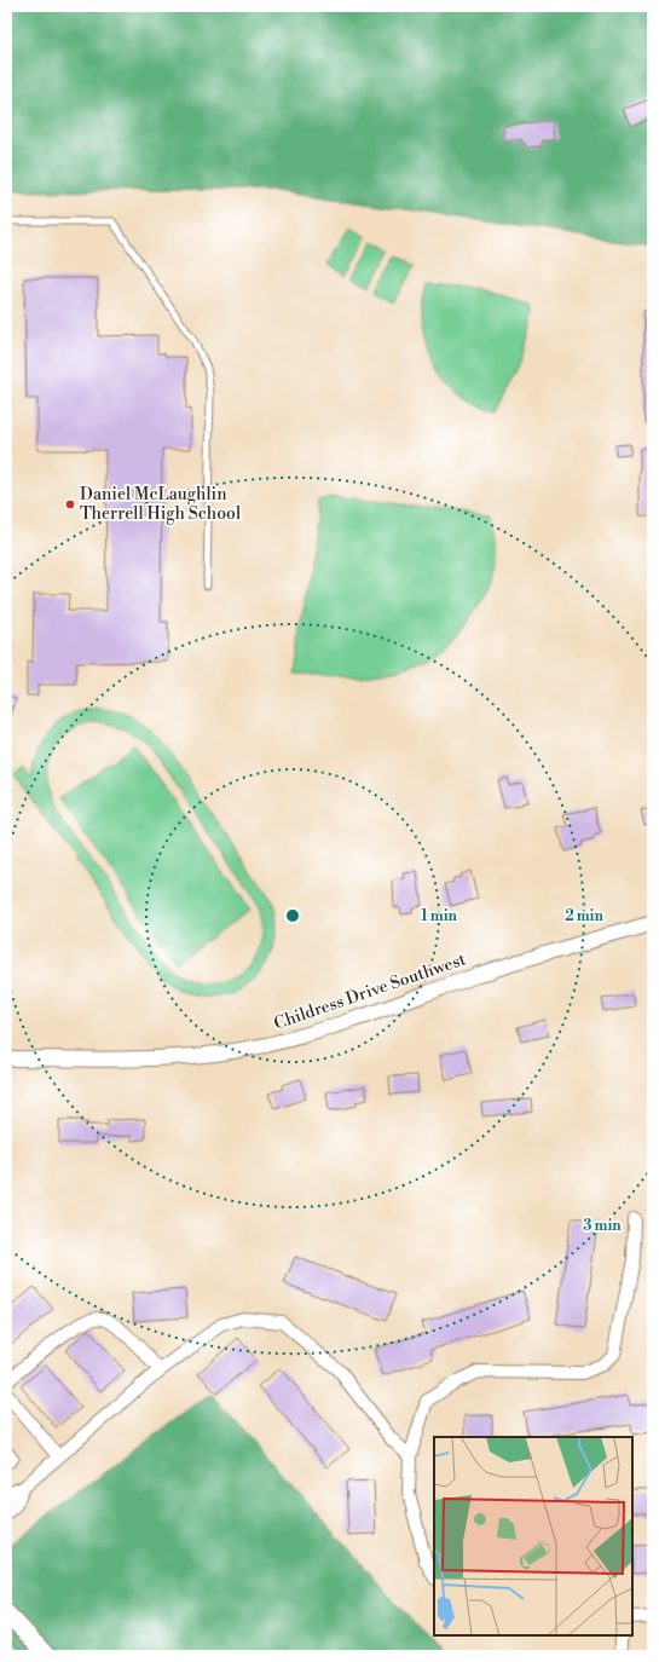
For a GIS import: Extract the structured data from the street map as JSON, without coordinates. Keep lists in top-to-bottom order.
{
  "streets": {
    "street": ["Childress Drive Southwest"]
  },
  "places": ["Daniel McLaughlin Therrell High School"],
  "rings": ["1 min", "2 min", "3 min"]
}
